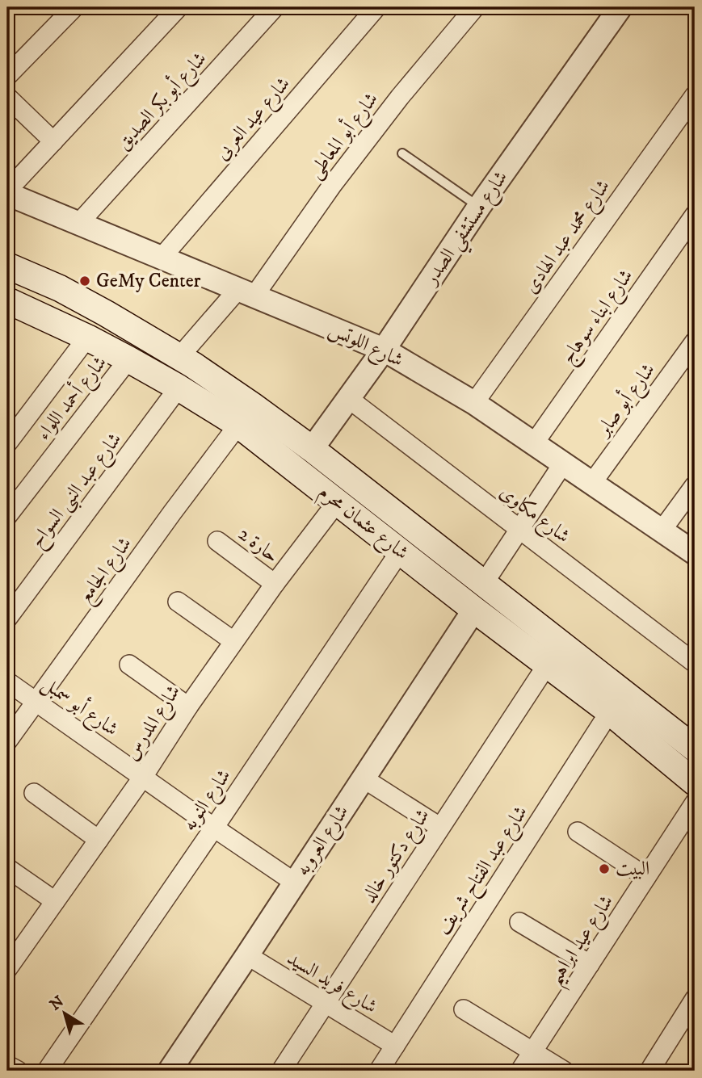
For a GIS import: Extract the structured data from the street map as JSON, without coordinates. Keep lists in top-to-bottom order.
{
  "streets": {
    "main road": ["شارع عثمان محرم"],
    "street": [
      "شارع أبو بكر الصديق",
      "شارع عيد العربى",
      "شارع أبو المعاطى",
      "شارع مستشفي الصدر",
      "شارع محمد عبد الهادى",
      "شارع ابناء سوهاج",
      "شارع اللوتس",
      "شارع أحمد اللواء",
      "شارع أبو صابر",
      "شارع عبد النبى السواح",
      "شارع مكاوى",
      "حارة 2",
      "شارع الجامع",
      "شارع أبو سمبل",
      "شارع المدرس",
      "شارع النوبه",
      "شارع العروبه",
      "شارع دكتور خالد",
      "شارع عبد الفتاح شريف",
      "شارع عيد ابراهيم",
      "شارع فريد السيد"
    ]
  },
  "crossings": [
    ["شارع أبو بكر الصديق", "شارع اللوتس"],
    ["شارع عيد العربى", "شارع اللوتس"],
    ["شارع أبو المعاطى", "شارع اللوتس"],
    ["شارع أبو المعاطى", "شارع عثمان محرم"],
    ["شارع مستشفي الصدر", "شارع اللوتس"],
    ["شارع مستشفي الصدر", "شارع مكاوى"],
    ["شارع مستشفي الصدر", "شارع عثمان محرم"],
    ["شارع محمد عبد الهادى", "شارع اللوتس"],
    ["شارع ابناء سوهاج", "شارع اللوتس"],
    ["شارع اللوتس", "شارع أبو صابر"],
    ["شارع أحمد اللواء", "شارع عثمان محرم"],
    ["شارع عبد النبى السواح", "شارع عثمان محرم"],
    ["شارع عثمان محرم", "شارع الجامع"],
    ["شارع عثمان محرم", "شارع المدرس"],
    ["شارع عثمان محرم", "شارع النوبه"],
    ["شارع عثمان محرم", "شارع العروبه"],
    ["شارع عثمان محرم", "شارع دكتور خالد"],
    ["شارع عثمان محرم", "شارع عبد الفتاح شريف"],
    ["حارة 2", "شارع المدرس"],
    ["شارع الجامع", "شارع أبو سمبل"],
    ["شارع أبو سمبل", "شارع المدرس"],
    ["شارع أبو سمبل", "شارع النوبه"],
    ["شارع أبو سمبل", "شارع العروبه"],
    ["شارع العروبه", "شارع فريد السيد"],
    ["شارع دكتور خالد", "شارع فريد السيد"],
    ["شارع عبد الفتاح شريف", "شارع فريد السيد"]
  ],
  "places": ["GeMy Center", "البيت"],
  "north": "top left"
}
